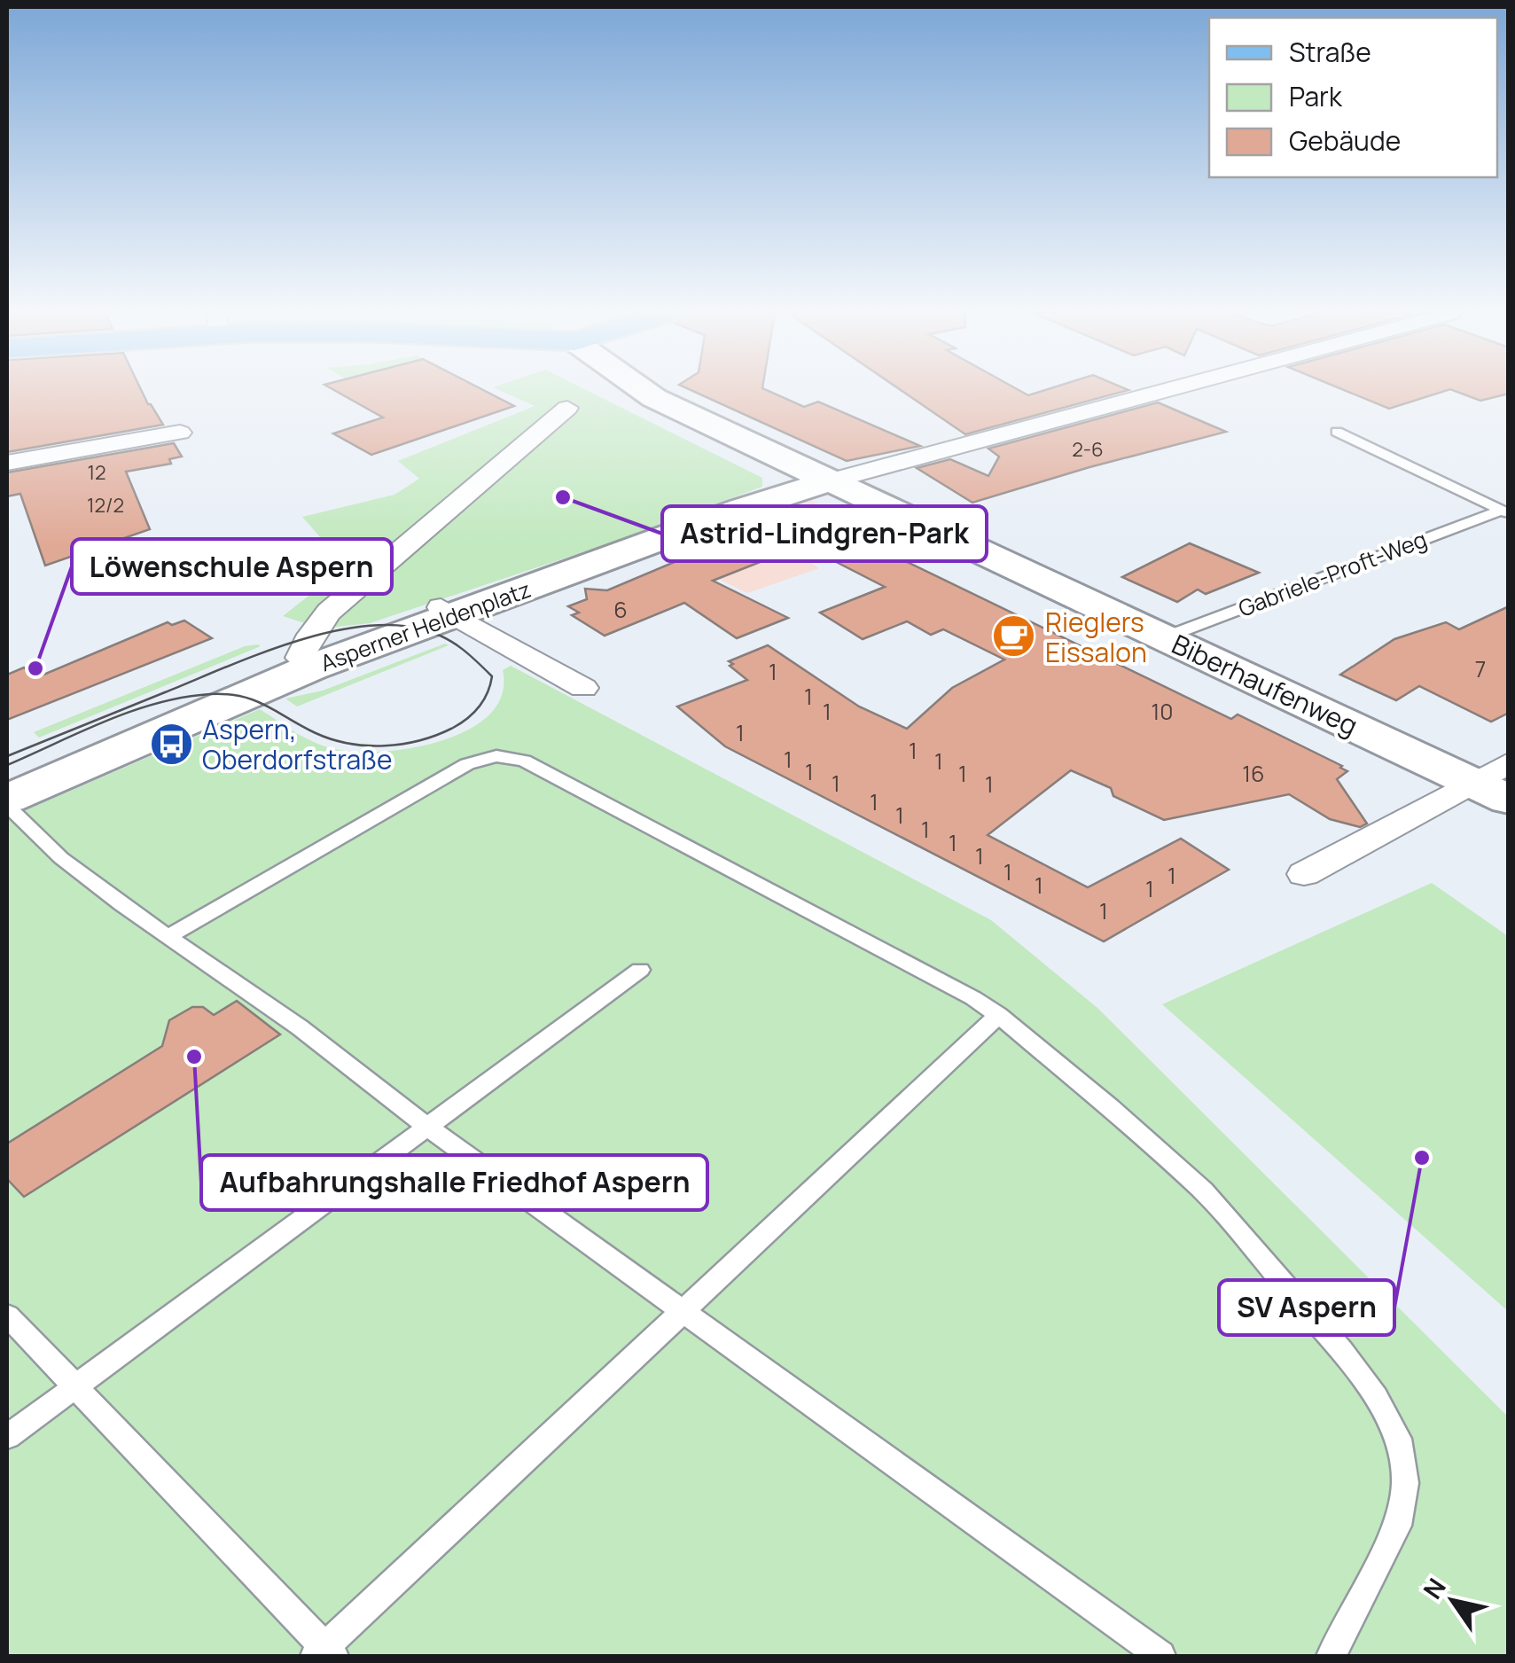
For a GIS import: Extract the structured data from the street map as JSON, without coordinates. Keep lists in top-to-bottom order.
{
  "streets": {
    "main road": ["Asperner Heldenplatz", "Biberhaufenweg"],
    "lane": ["Gabriele-Proft-Weg"]
  },
  "crossings": [
    ["Gabriele-Proft-Weg", "Biberhaufenweg"],
    ["Asperner Heldenplatz", "Biberhaufenweg"]
  ],
  "places": {
    "other": [
      "Astrid-Lindgren-Park",
      "Löwenschule Aspern",
      "Aufbahrungshalle Friedhof Aspern",
      "SV Aspern"
    ],
    "cafe": ["Rieglers Eissalon"],
    "bus stop": ["Aspern, Oberdorfstraße"]
  },
  "house_numbers": [
    "2-6",
    "12",
    "12/2",
    "6",
    "7",
    "1",
    "1",
    "1",
    "10",
    "1",
    "1",
    "1",
    "1",
    "1",
    "1",
    "16",
    "1",
    "1",
    "1",
    "1",
    "1",
    "1",
    "1",
    "1",
    "1",
    "1",
    "1",
    "1"
  ],
  "legend": ["Straße", "Park", "Gebäude"],
  "north": "top left"
}
